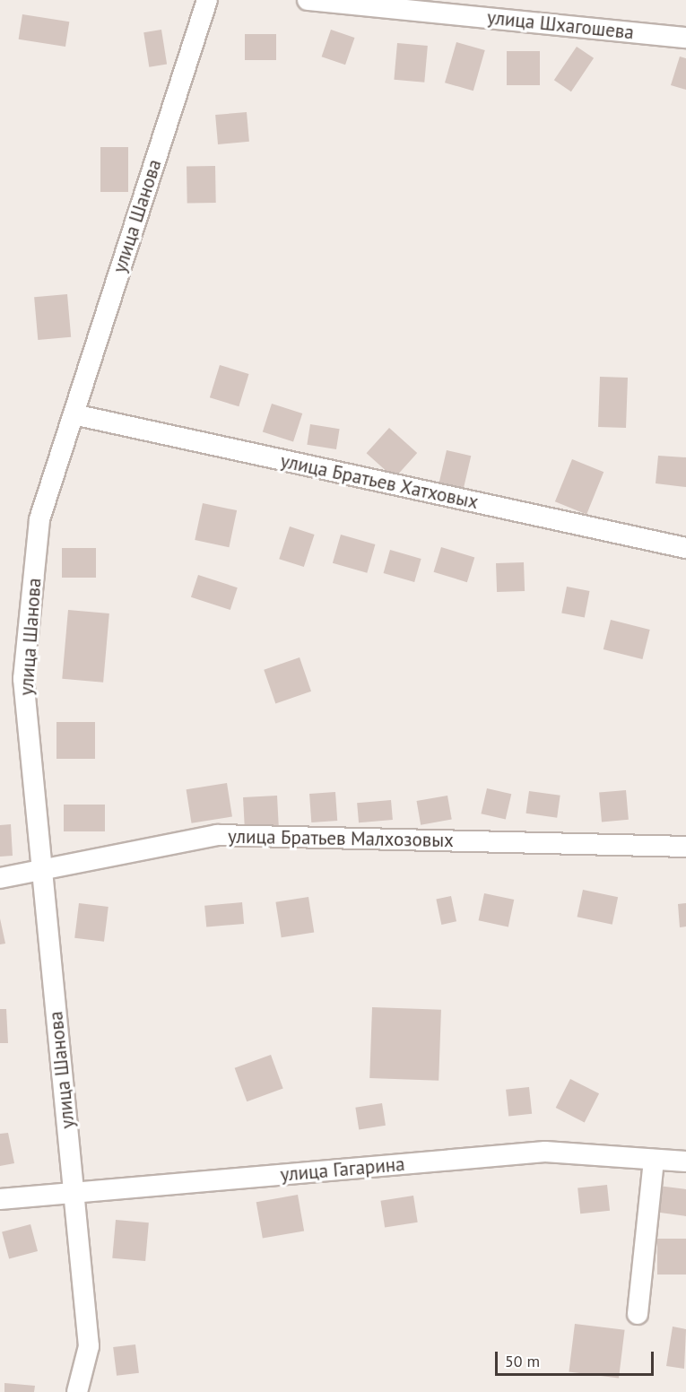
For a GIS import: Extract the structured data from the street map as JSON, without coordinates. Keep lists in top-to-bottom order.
{
  "streets": {
    "street": [
      "улица Шхагошева",
      "улица Шанова",
      "улица Братьев Хатховых",
      "улица Братьев Малхозовых",
      "улица Гагарина"
    ]
  },
  "crossings": [
    ["улица Шанова", "улица Братьев Хатховых"],
    ["улица Шанова", "улица Братьев Малхозовых"],
    ["улица Шанова", "улица Гагарина"]
  ],
  "scale_bar": "50 m"
}
